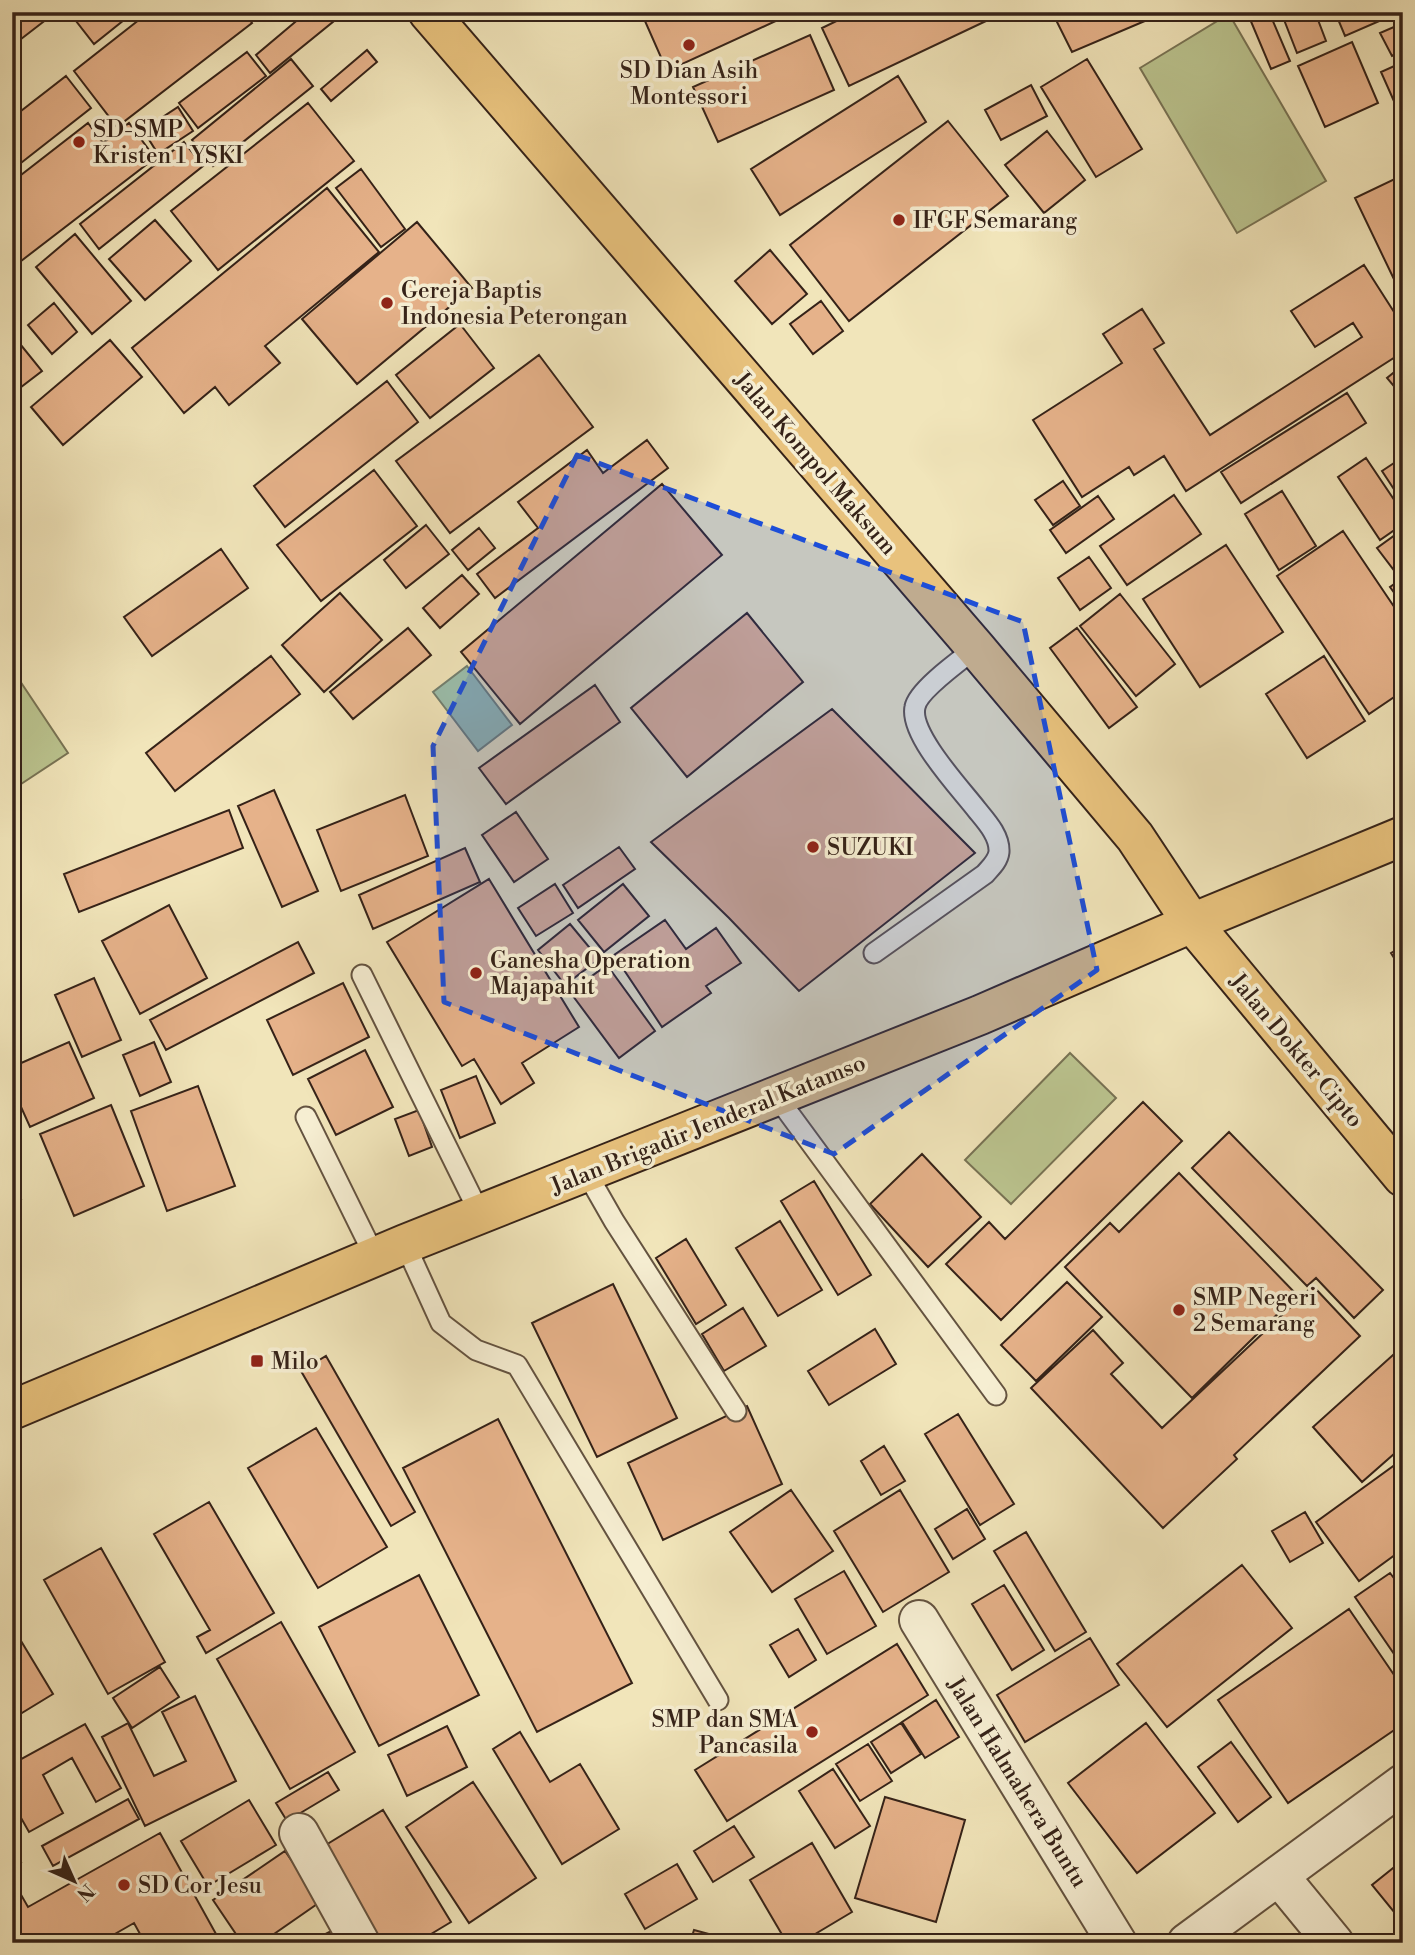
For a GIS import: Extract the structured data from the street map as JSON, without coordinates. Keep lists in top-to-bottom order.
{
  "streets": {
    "main road": ["Jalan Kompol Maksum", "Jalan Dokter Cipto", "Jalan Brigadir Jenderal Katamso"],
    "street": ["Jalan Halmahera Buntu"]
  },
  "crossings": [
    ["Jalan Kompol Maksum", "Jalan Dokter Cipto"],
    ["Jalan Kompol Maksum", "Jalan Brigadir Jenderal Katamso"],
    ["Jalan Dokter Cipto", "Jalan Brigadir Jenderal Katamso"]
  ],
  "places": {
    "other": [
      "SD Dian Asih Montessori",
      "SD-SMP Kristen 1 YSKI",
      "IFGF Semarang",
      "Gereja Baptis Indonesia Peterongan",
      "SUZUKI",
      "Ganesha Operation Majapahit",
      "SMP Negeri 2 Semarang",
      "SMP dan SMA Pancasila",
      "SD Cor Jesu"
    ],
    "transit": ["Milo"]
  },
  "north": "bottom right"
}
